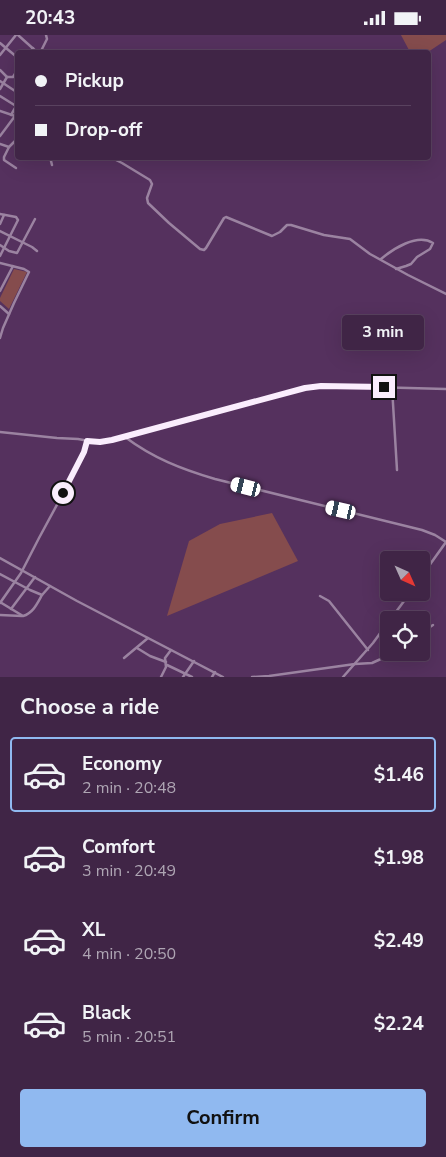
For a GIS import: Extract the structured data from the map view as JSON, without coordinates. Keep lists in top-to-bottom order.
{
  "north": "bottom right",
  "page": {
    "status": "20:43",
    "banner": ["Pickup", "Drop-off"],
    "bubble": "3 min",
    "heading": "Choose a ride",
    "list": [
      {
        "name": "Economy",
        "note": "2 min · 20:48",
        "value": "$1.46"
      },
      {
        "name": "Comfort",
        "note": "3 min · 20:49",
        "value": "$1.98"
      },
      {
        "name": "XL",
        "note": "4 min · 20:50",
        "value": "$2.49"
      },
      {
        "name": "Black",
        "note": "5 min · 20:51",
        "value": "$2.24"
      }
    ],
    "buttons": "Confirm"
  }
}
